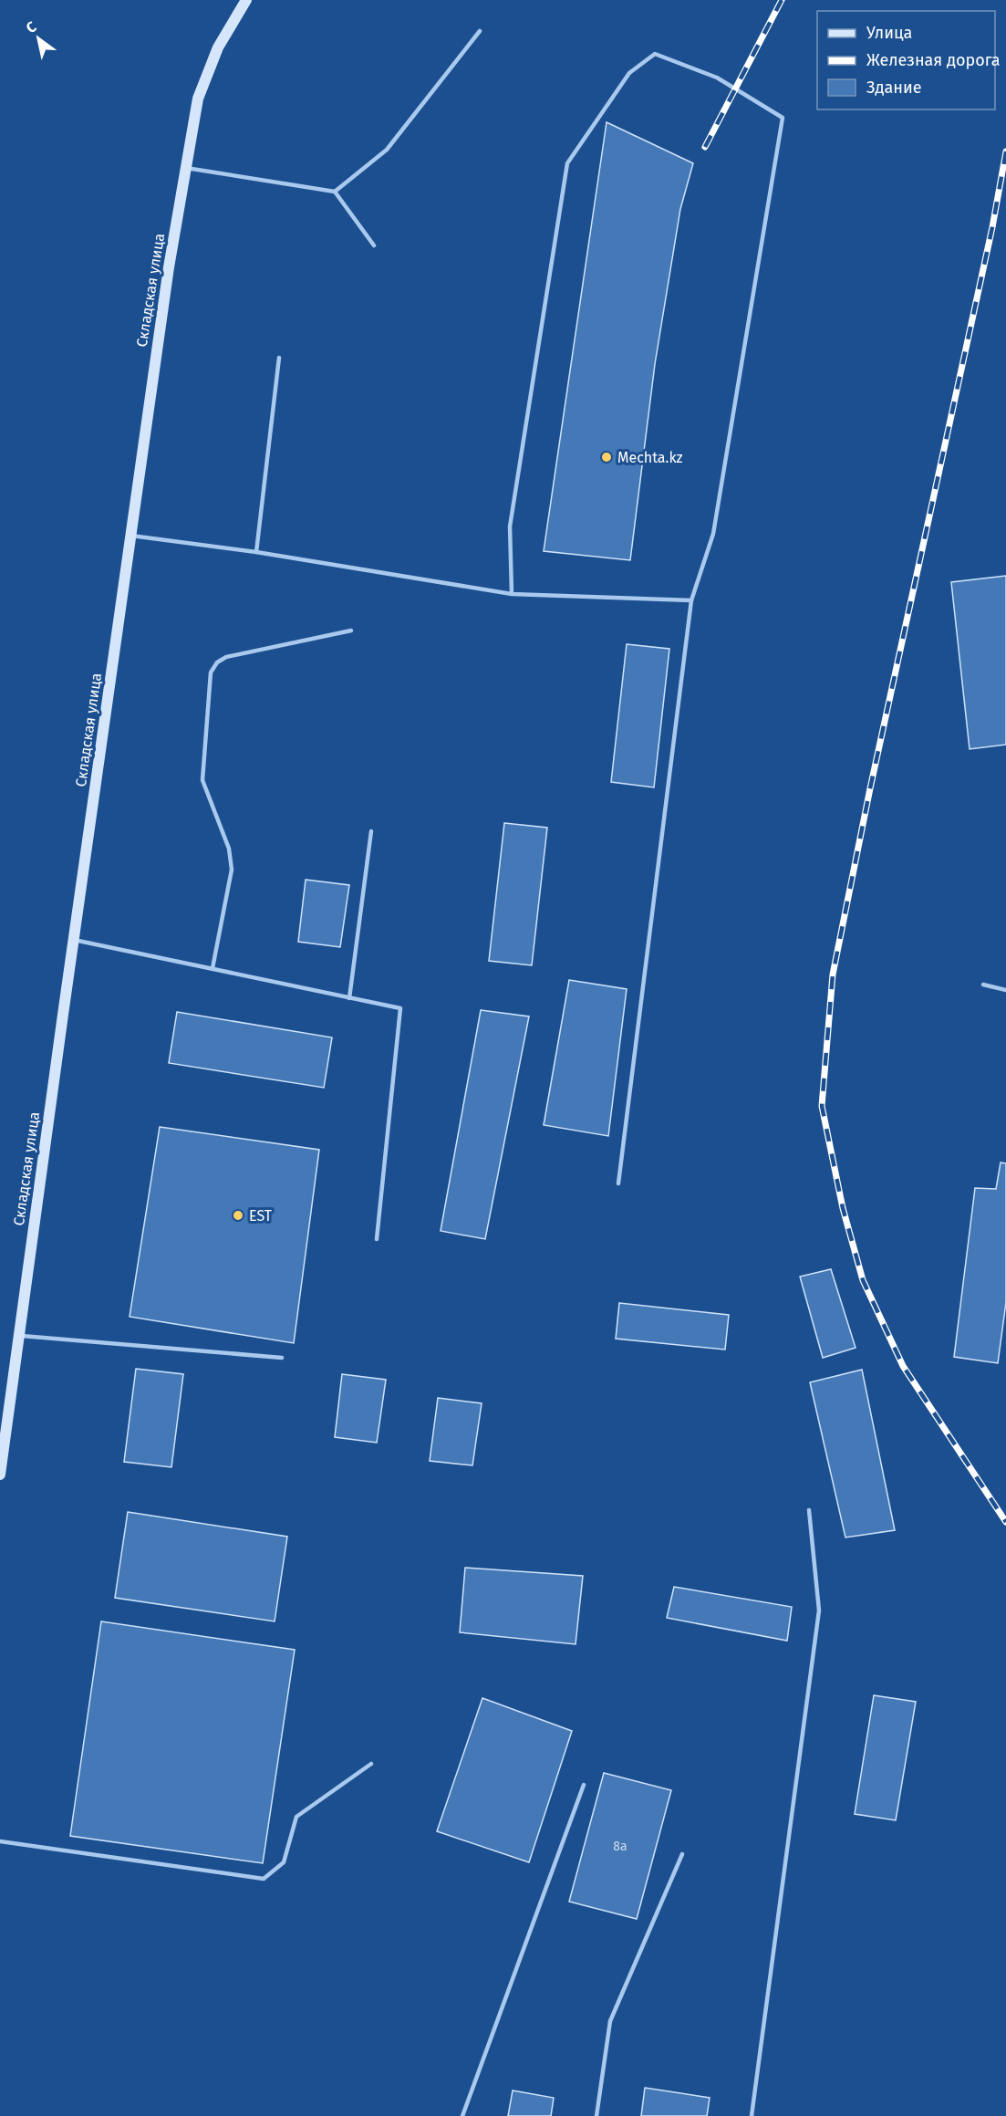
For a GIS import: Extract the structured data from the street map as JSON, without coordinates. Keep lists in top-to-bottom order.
{
  "streets": {
    "main road": ["Складская улица"]
  },
  "places": ["Mechta.kz", "EST"],
  "house_numbers": ["8а"],
  "legend": ["Улица", "Железная дорога", "Здание"],
  "north": "top left"
}
